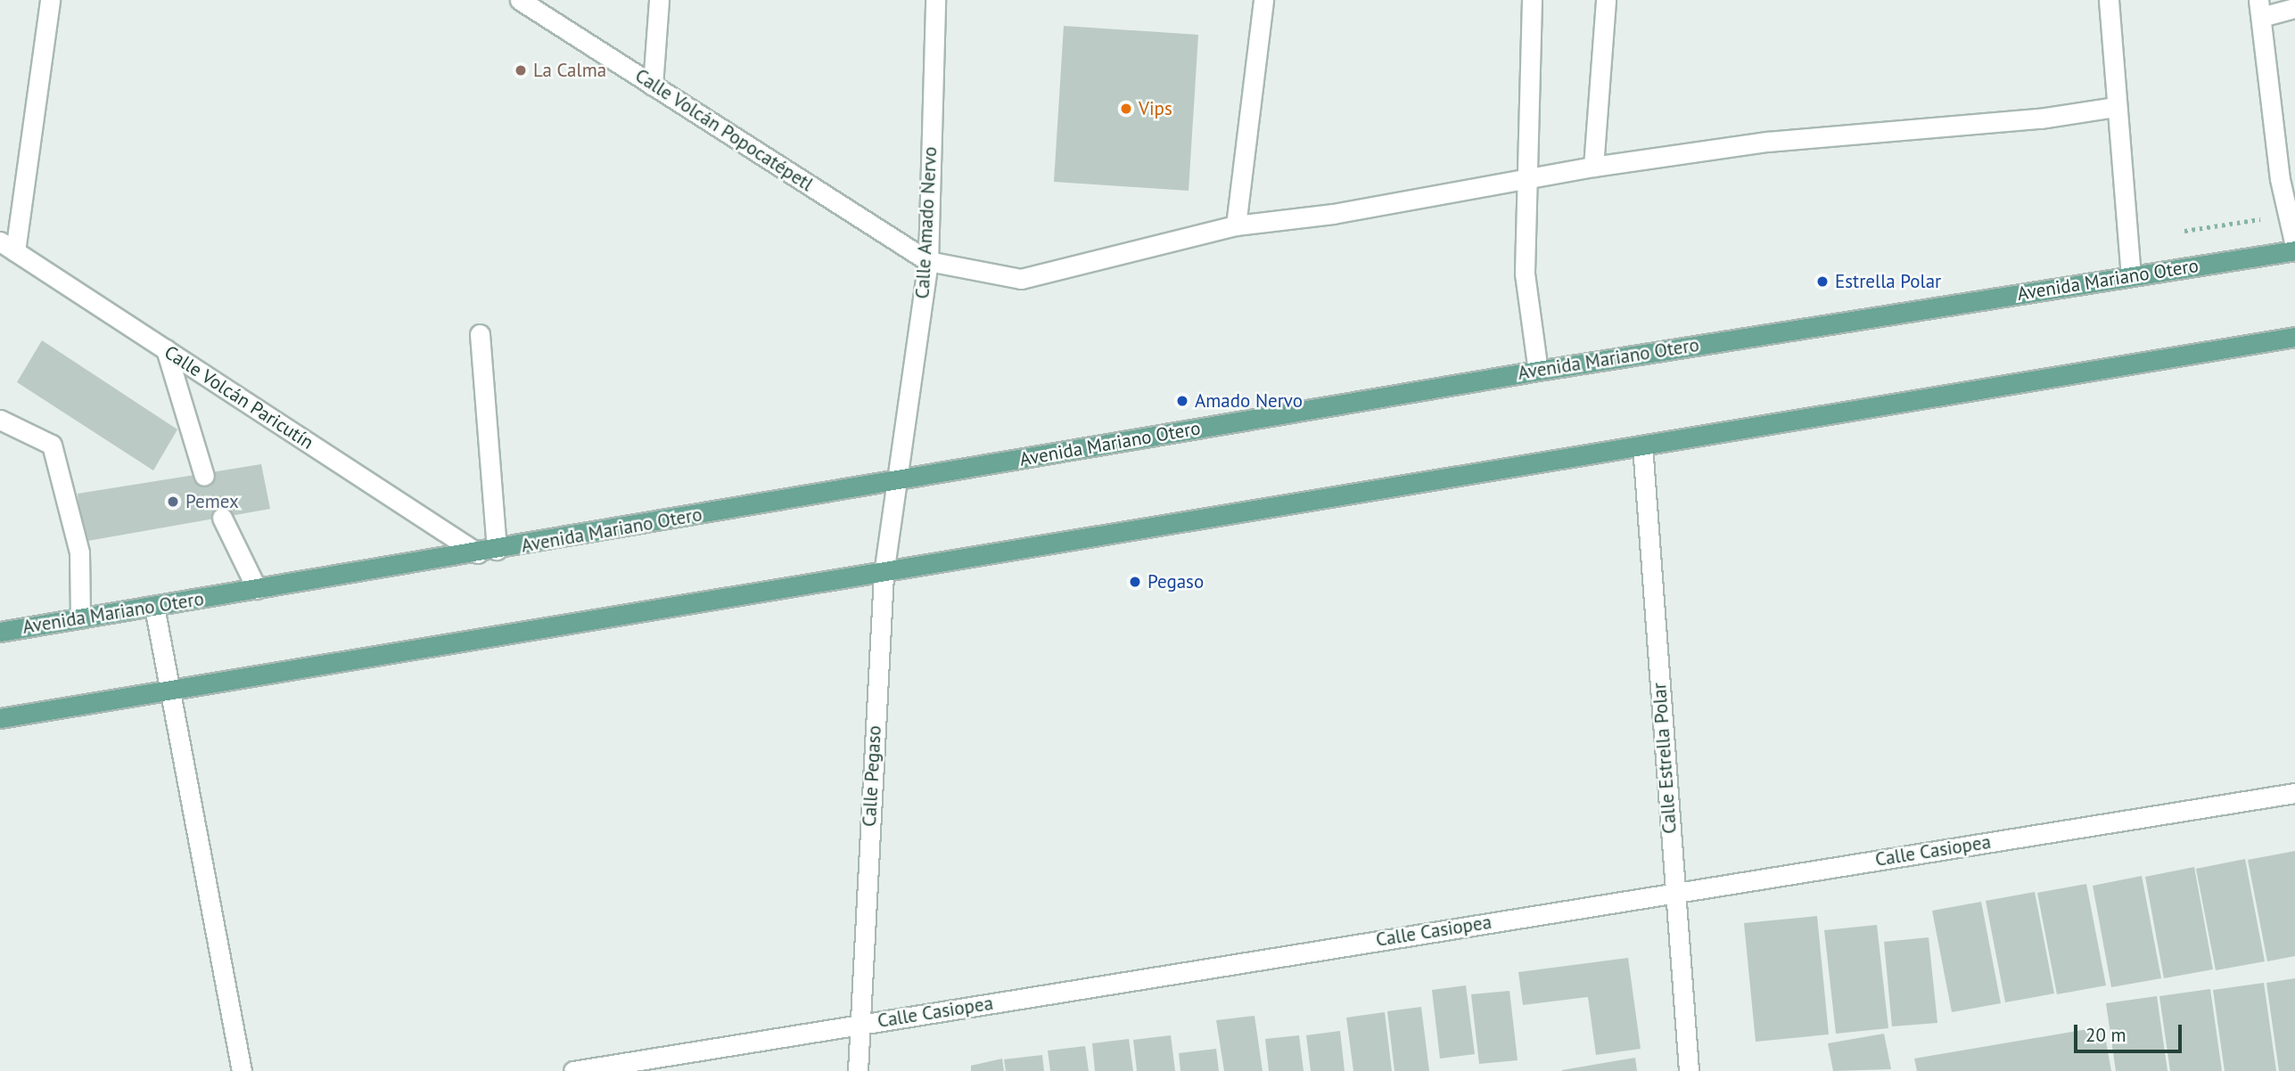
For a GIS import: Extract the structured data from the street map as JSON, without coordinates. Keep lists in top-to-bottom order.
{
  "streets": {
    "main road": ["Avenida Mariano Otero"],
    "street": [
      "Calle Volcán Popocatépetl",
      "Calle Amado Nervo",
      "Calle Volcán Paricutín",
      "Calle Estrella Polar",
      "Calle Pegaso",
      "Calle Casiopea"
    ]
  },
  "crossings": [
    ["Calle Volcán Popocatépetl", "Calle Amado Nervo"],
    ["Calle Amado Nervo", "Avenida Mariano Otero"],
    ["Calle Amado Nervo", "Calle Pegaso"],
    ["Avenida Mariano Otero", "Calle Volcán Paricutín"],
    ["Avenida Mariano Otero", "Calle Pegaso"],
    ["Calle Estrella Polar", "Calle Casiopea"],
    ["Calle Pegaso", "Calle Casiopea"]
  ],
  "places": [
    "La Calma",
    "Vips",
    "Estrella Polar",
    "Amado Nervo",
    "Pemex",
    "Pegaso"
  ],
  "scale_bar": "20 m"
}
